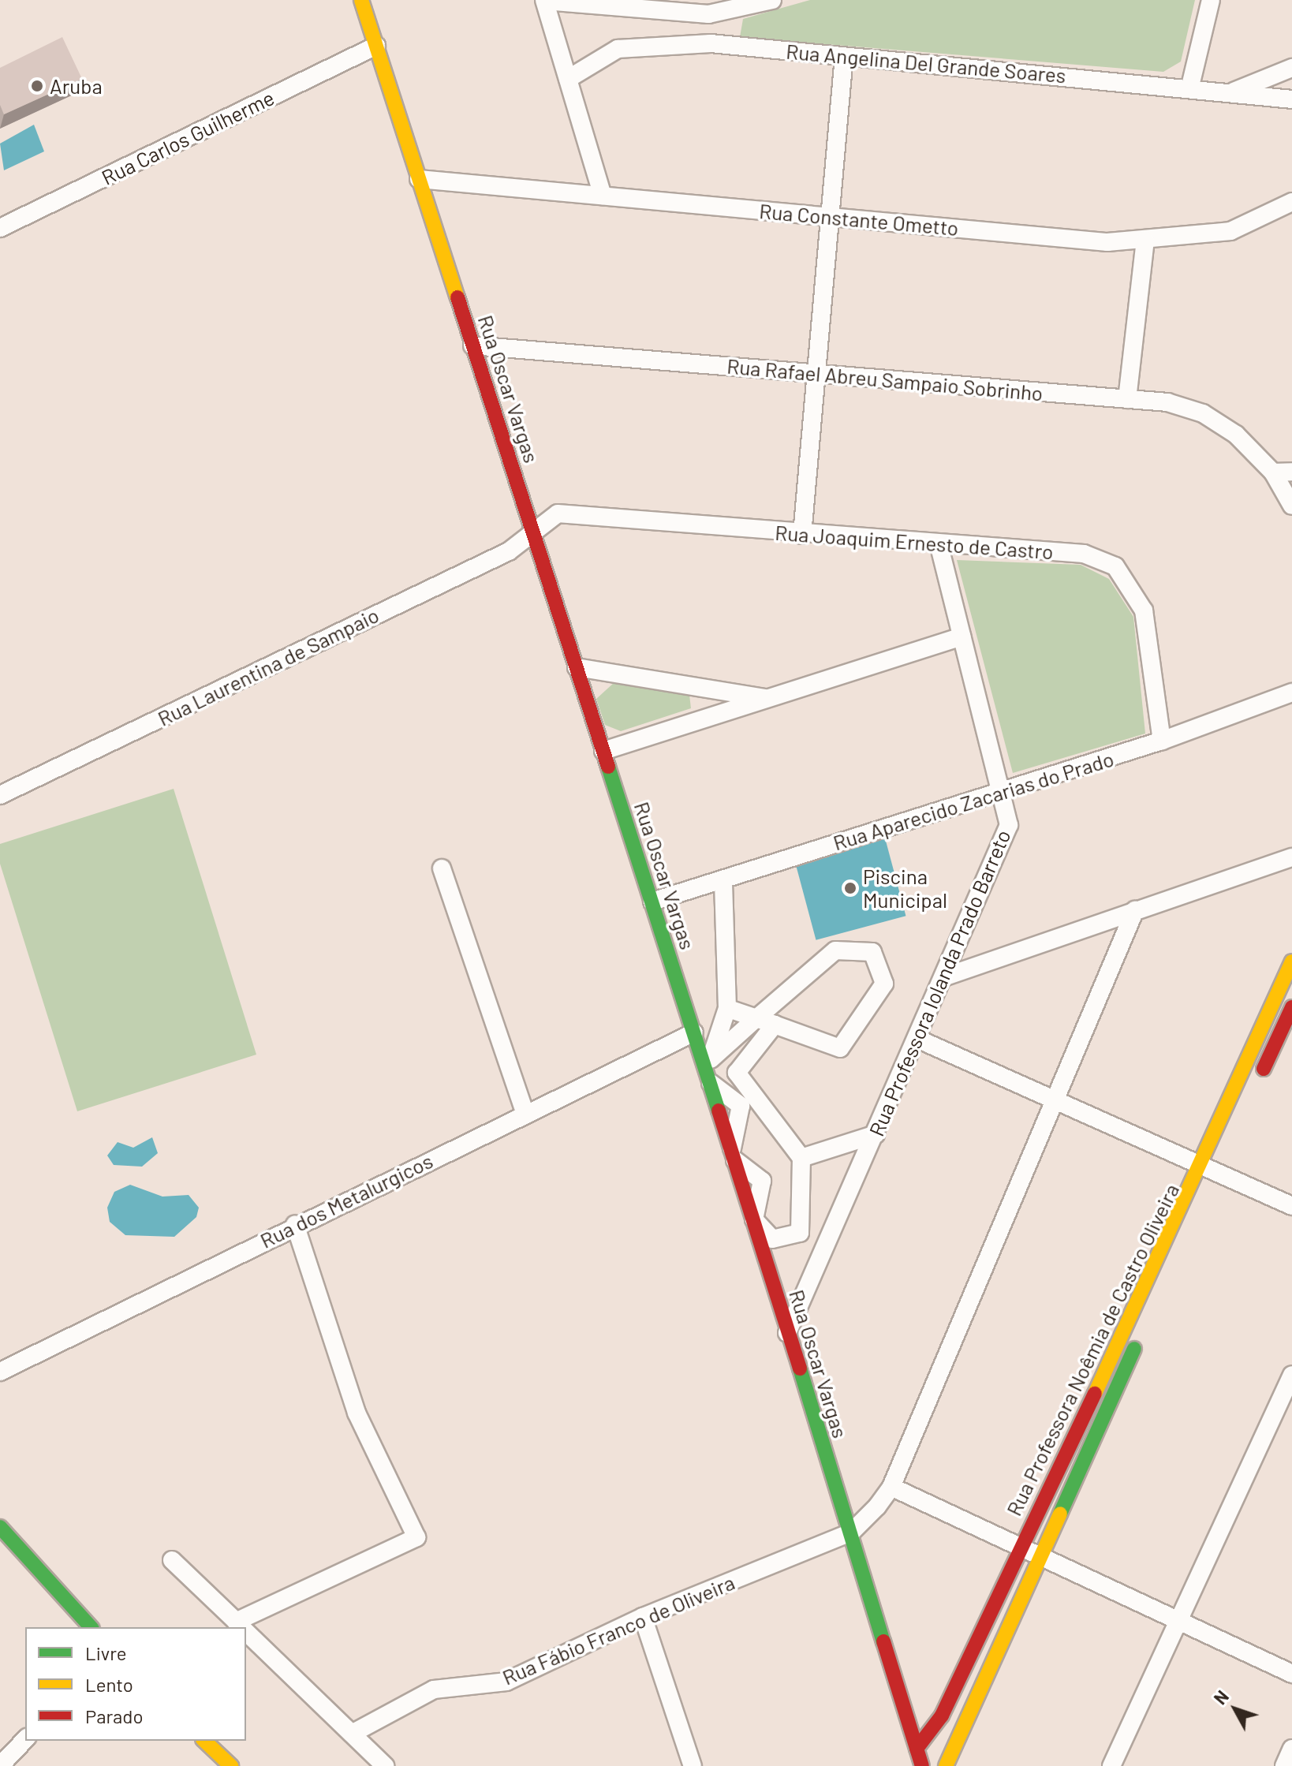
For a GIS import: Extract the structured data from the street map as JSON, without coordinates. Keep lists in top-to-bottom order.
{
  "streets": {
    "street": [
      "Rua Angelina Del Grande Soares",
      "Rua Carlos Guilherme",
      "Rua Constante Ometto",
      "Rua Rafael Abreu Sampaio Sobrinho",
      "Rua Oscar Vargas",
      "Rua Joaquim Ernesto de Castro",
      "Rua Laurentina de Sampaio",
      "Rua Aparecido Zacarias do Prado",
      "Rua Professora Iolanda Prado Barreto",
      "Rua dos Metalurgicos",
      "Rua Professora Noêmia de Castro Oliveira",
      "Rua Fábio Franco de Oliveira"
    ]
  },
  "crossings": [
    ["Rua Carlos Guilherme", "Rua Oscar Vargas"],
    ["Rua Constante Ometto", "Rua Oscar Vargas"],
    ["Rua Rafael Abreu Sampaio Sobrinho", "Rua Oscar Vargas"],
    ["Rua Oscar Vargas", "Rua Joaquim Ernesto de Castro"],
    ["Rua Oscar Vargas", "Rua Laurentina de Sampaio"],
    ["Rua Oscar Vargas", "Rua Aparecido Zacarias do Prado"],
    ["Rua Oscar Vargas", "Rua Professora Iolanda Prado Barreto"],
    ["Rua Oscar Vargas", "Rua dos Metalurgicos"],
    ["Rua Oscar Vargas", "Rua Professora Noêmia de Castro Oliveira"],
    ["Rua Oscar Vargas", "Rua Fábio Franco de Oliveira"],
    ["Rua Joaquim Ernesto de Castro", "Rua Laurentina de Sampaio"],
    ["Rua Joaquim Ernesto de Castro", "Rua Aparecido Zacarias do Prado"],
    ["Rua Joaquim Ernesto de Castro", "Rua Professora Iolanda Prado Barreto"],
    ["Rua Aparecido Zacarias do Prado", "Rua Professora Iolanda Prado Barreto"]
  ],
  "places": ["Aruba", "Piscina Municipal"],
  "legend": ["Livre", "Lento", "Parado"],
  "north": "top left"
}
